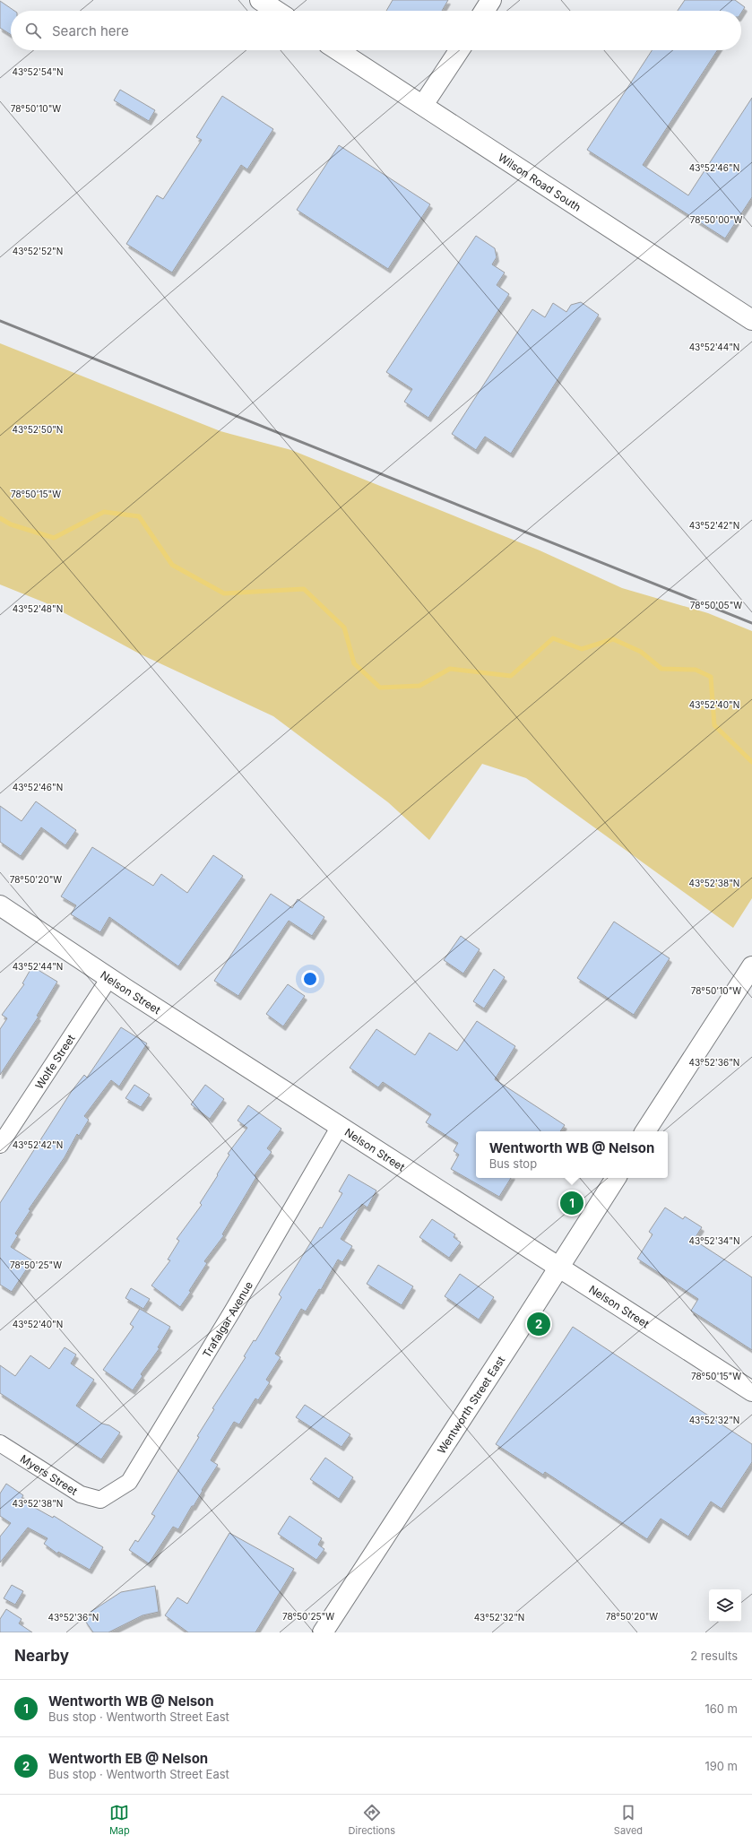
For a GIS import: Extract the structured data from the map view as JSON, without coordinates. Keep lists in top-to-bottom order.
{
  "streets": {
    "street": [
      "Wilson Road South",
      "Nelson Street",
      "Wolfe Street",
      "Trafalgar Avenue",
      "Wentworth Street East",
      "Myers Street"
    ]
  },
  "crossings": [
    ["Nelson Street", "Wolfe Street"],
    ["Nelson Street", "Trafalgar Avenue"],
    ["Nelson Street", "Wentworth Street East"],
    ["Trafalgar Avenue", "Myers Street"]
  ],
  "page": {
    "search": "Search here",
    "popup": ["Wentworth WB @ Nelson", "Bus stop"],
    "pins": ["1", "2"],
    "heading": ["Nearby", "2 results"],
    "list": [
      {
        "mark": "1",
        "name": "Wentworth WB @ Nelson",
        "note": "Bus stop · Wentworth Street East",
        "value": "160 m"
      },
      {
        "mark": "2",
        "name": "Wentworth EB @ Nelson",
        "note": "Bus stop · Wentworth Street East",
        "value": "190 m"
      }
    ],
    "nav": ["Map", "Directions", "Saved"]
  },
  "coordinates": [
    "43°52'54\"N",
    "78°50'10\"W",
    "43°52'46\"N",
    "78°50'00\"W",
    "43°52'52\"N",
    "43°52'44\"N",
    "43°52'50\"N",
    "78°50'15\"W",
    "43°52'42\"N",
    "78°50'05\"W",
    "43°52'48\"N",
    "43°52'40\"N",
    "78°50'20\"W",
    "43°52'38\"N",
    "43°52'36\"N",
    "43°52'34\"N",
    "78°50'25\"W",
    "43°52'32\"N"
  ]
}
